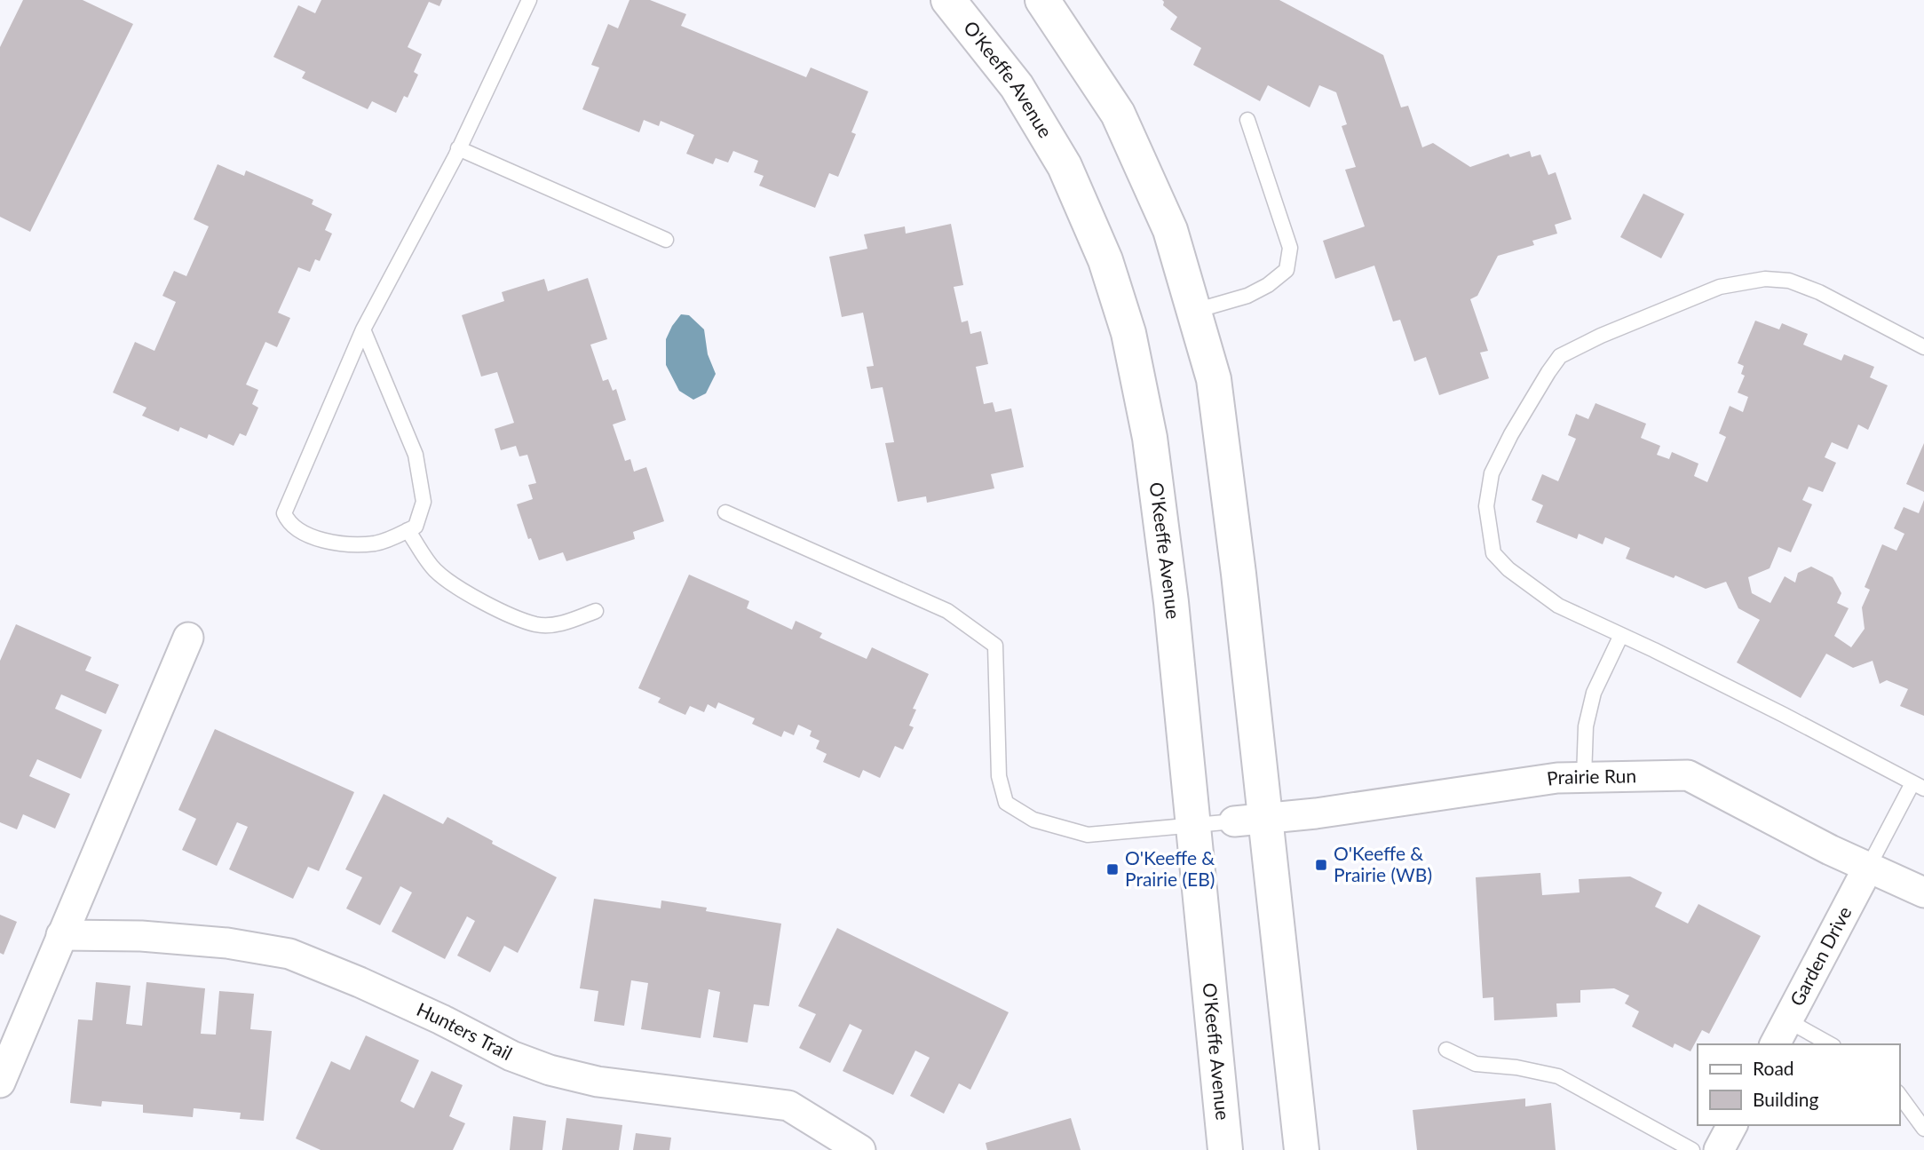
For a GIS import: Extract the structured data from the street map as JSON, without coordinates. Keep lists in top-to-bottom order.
{
  "streets": {
    "street": [
      "O'Keeffe Avenue",
      "Prairie Run",
      "Garden Drive",
      "Hunters Trail"
    ]
  },
  "crossings": [
    ["Prairie Run", "Garden Drive"]
  ],
  "places": {
    "transit": ["O'Keeffe & Prairie (WB)", "O'Keeffe & Prairie (EB)"]
  },
  "legend": ["Road", "Building"]
}
